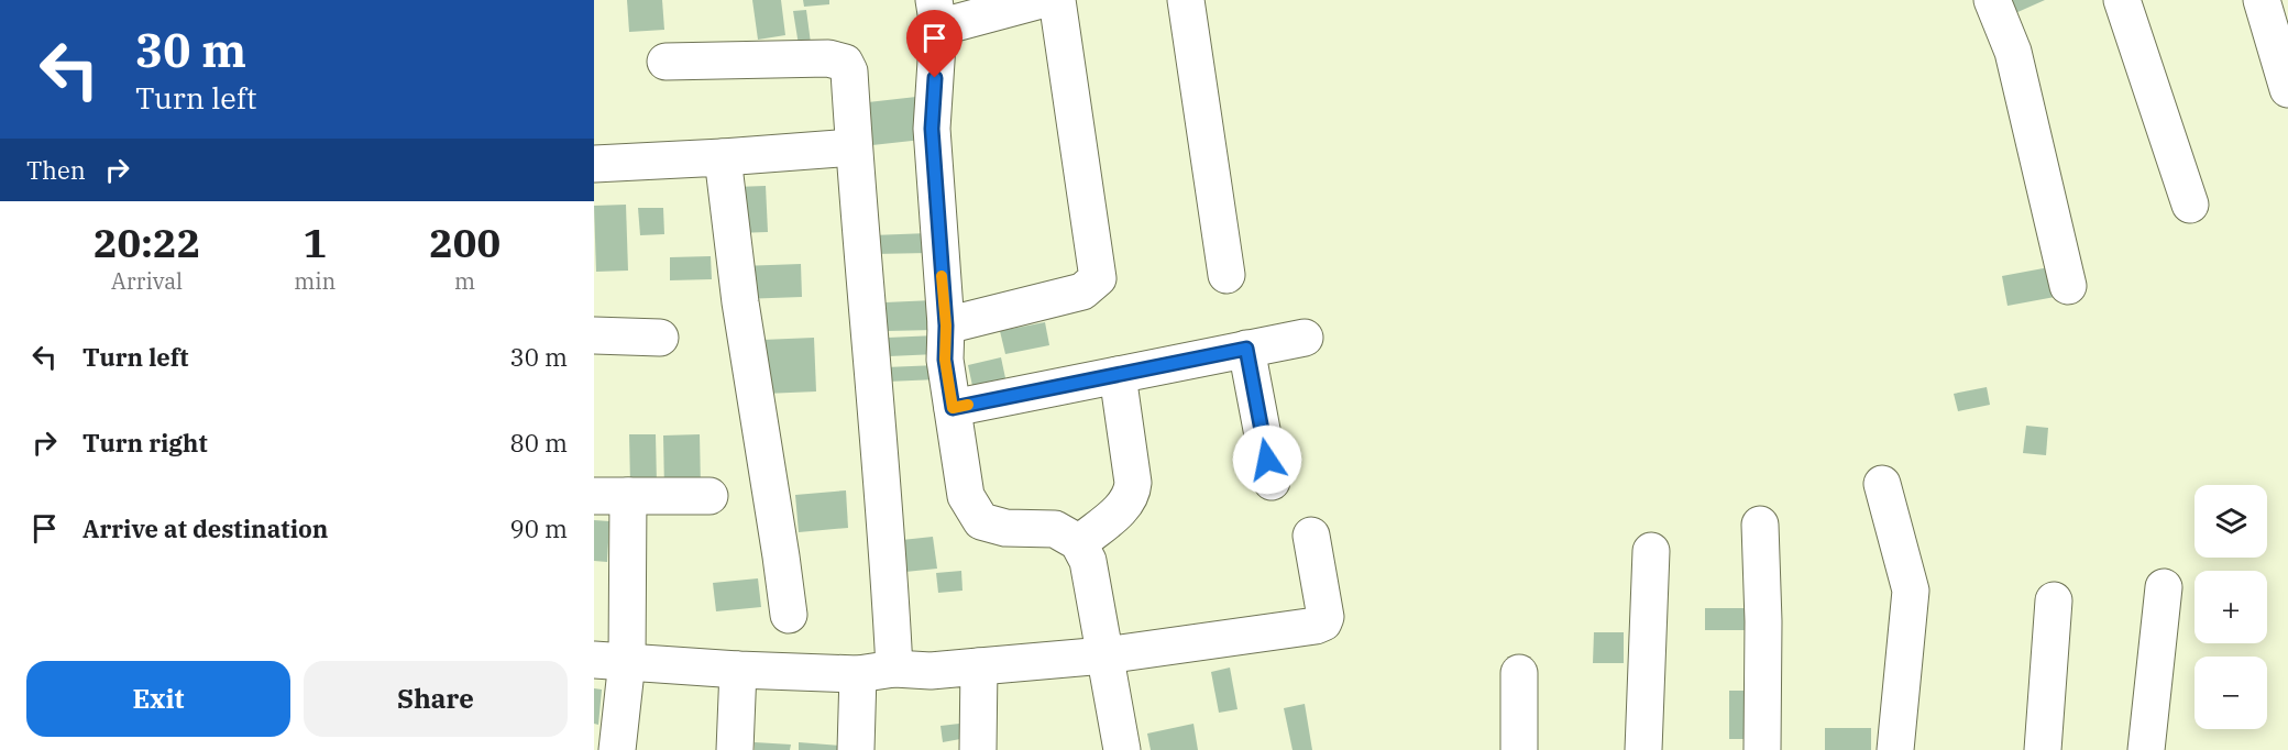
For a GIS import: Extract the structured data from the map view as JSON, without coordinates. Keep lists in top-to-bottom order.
{
  "page": {
    "turn": ["30 m", "Turn left"],
    "then": "Then",
    "eta": [
      "20:22",
      "Arrival",
      "1",
      "min",
      "200",
      "m"
    ],
    "list": [
      {
        "name": "Turn left",
        "value": "30 m"
      },
      {
        "name": "Turn right",
        "value": "80 m"
      },
      {
        "name": "Arrive at destination",
        "value": "90 m"
      }
    ],
    "map_buttons": ["+", "−"],
    "buttons": ["Exit", "Share"]
  }
}
